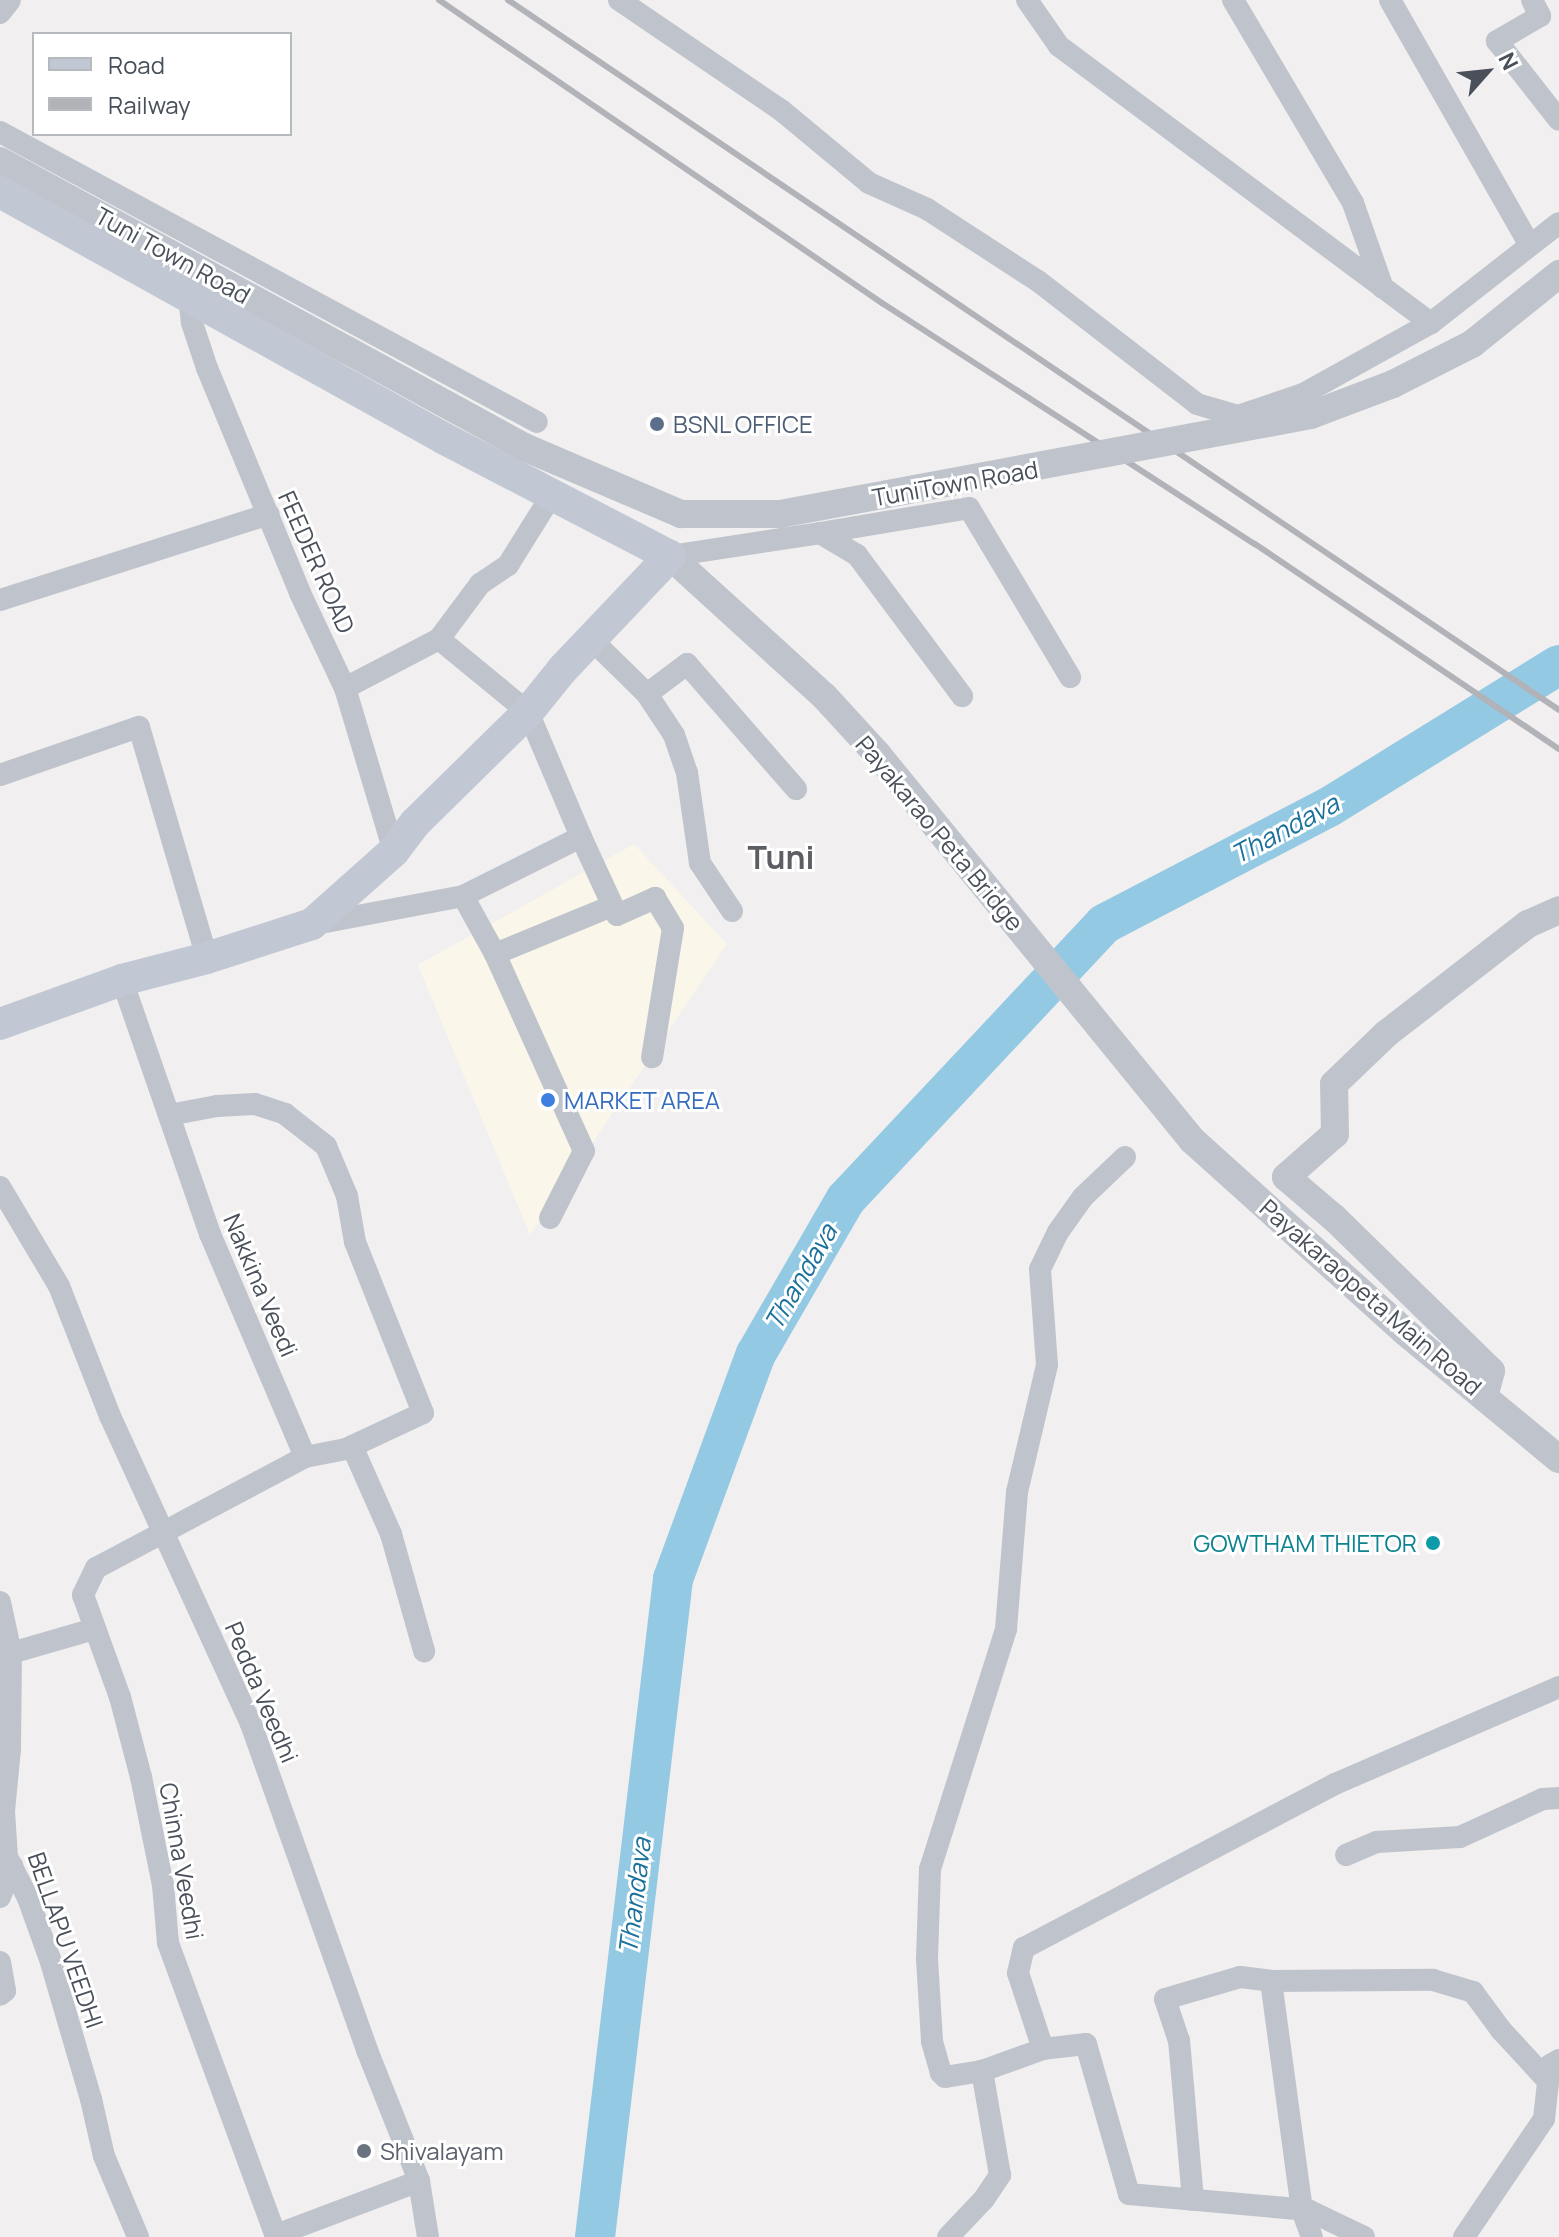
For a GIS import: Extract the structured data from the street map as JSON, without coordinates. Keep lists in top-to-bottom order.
{
  "streets": {
    "street": [
      "Tuni Town Road",
      "TuniTown Road",
      "FEEDER ROAD",
      "Payakarao Peta Bridge",
      "Nakkina Veedi",
      "Payakaraopeta Main Road",
      "Pedda Veedhi",
      "Chinna Veedhi",
      "BELLAPU VEEDHI"
    ]
  },
  "crossings": [
    ["Tuni Town Road", "TuniTown Road"],
    ["Payakarao Peta Bridge", "Payakaraopeta Main Road"],
    ["Pedda Veedhi", "Chinna Veedhi"]
  ],
  "districts": ["Tuni"],
  "water": ["Thandava"],
  "places": [
    "BSNL OFFICE",
    "MARKET AREA",
    "GOWTHAM THIETOR",
    "Shivalayam"
  ],
  "legend": ["Road", "Railway"],
  "north": "top right"
}
